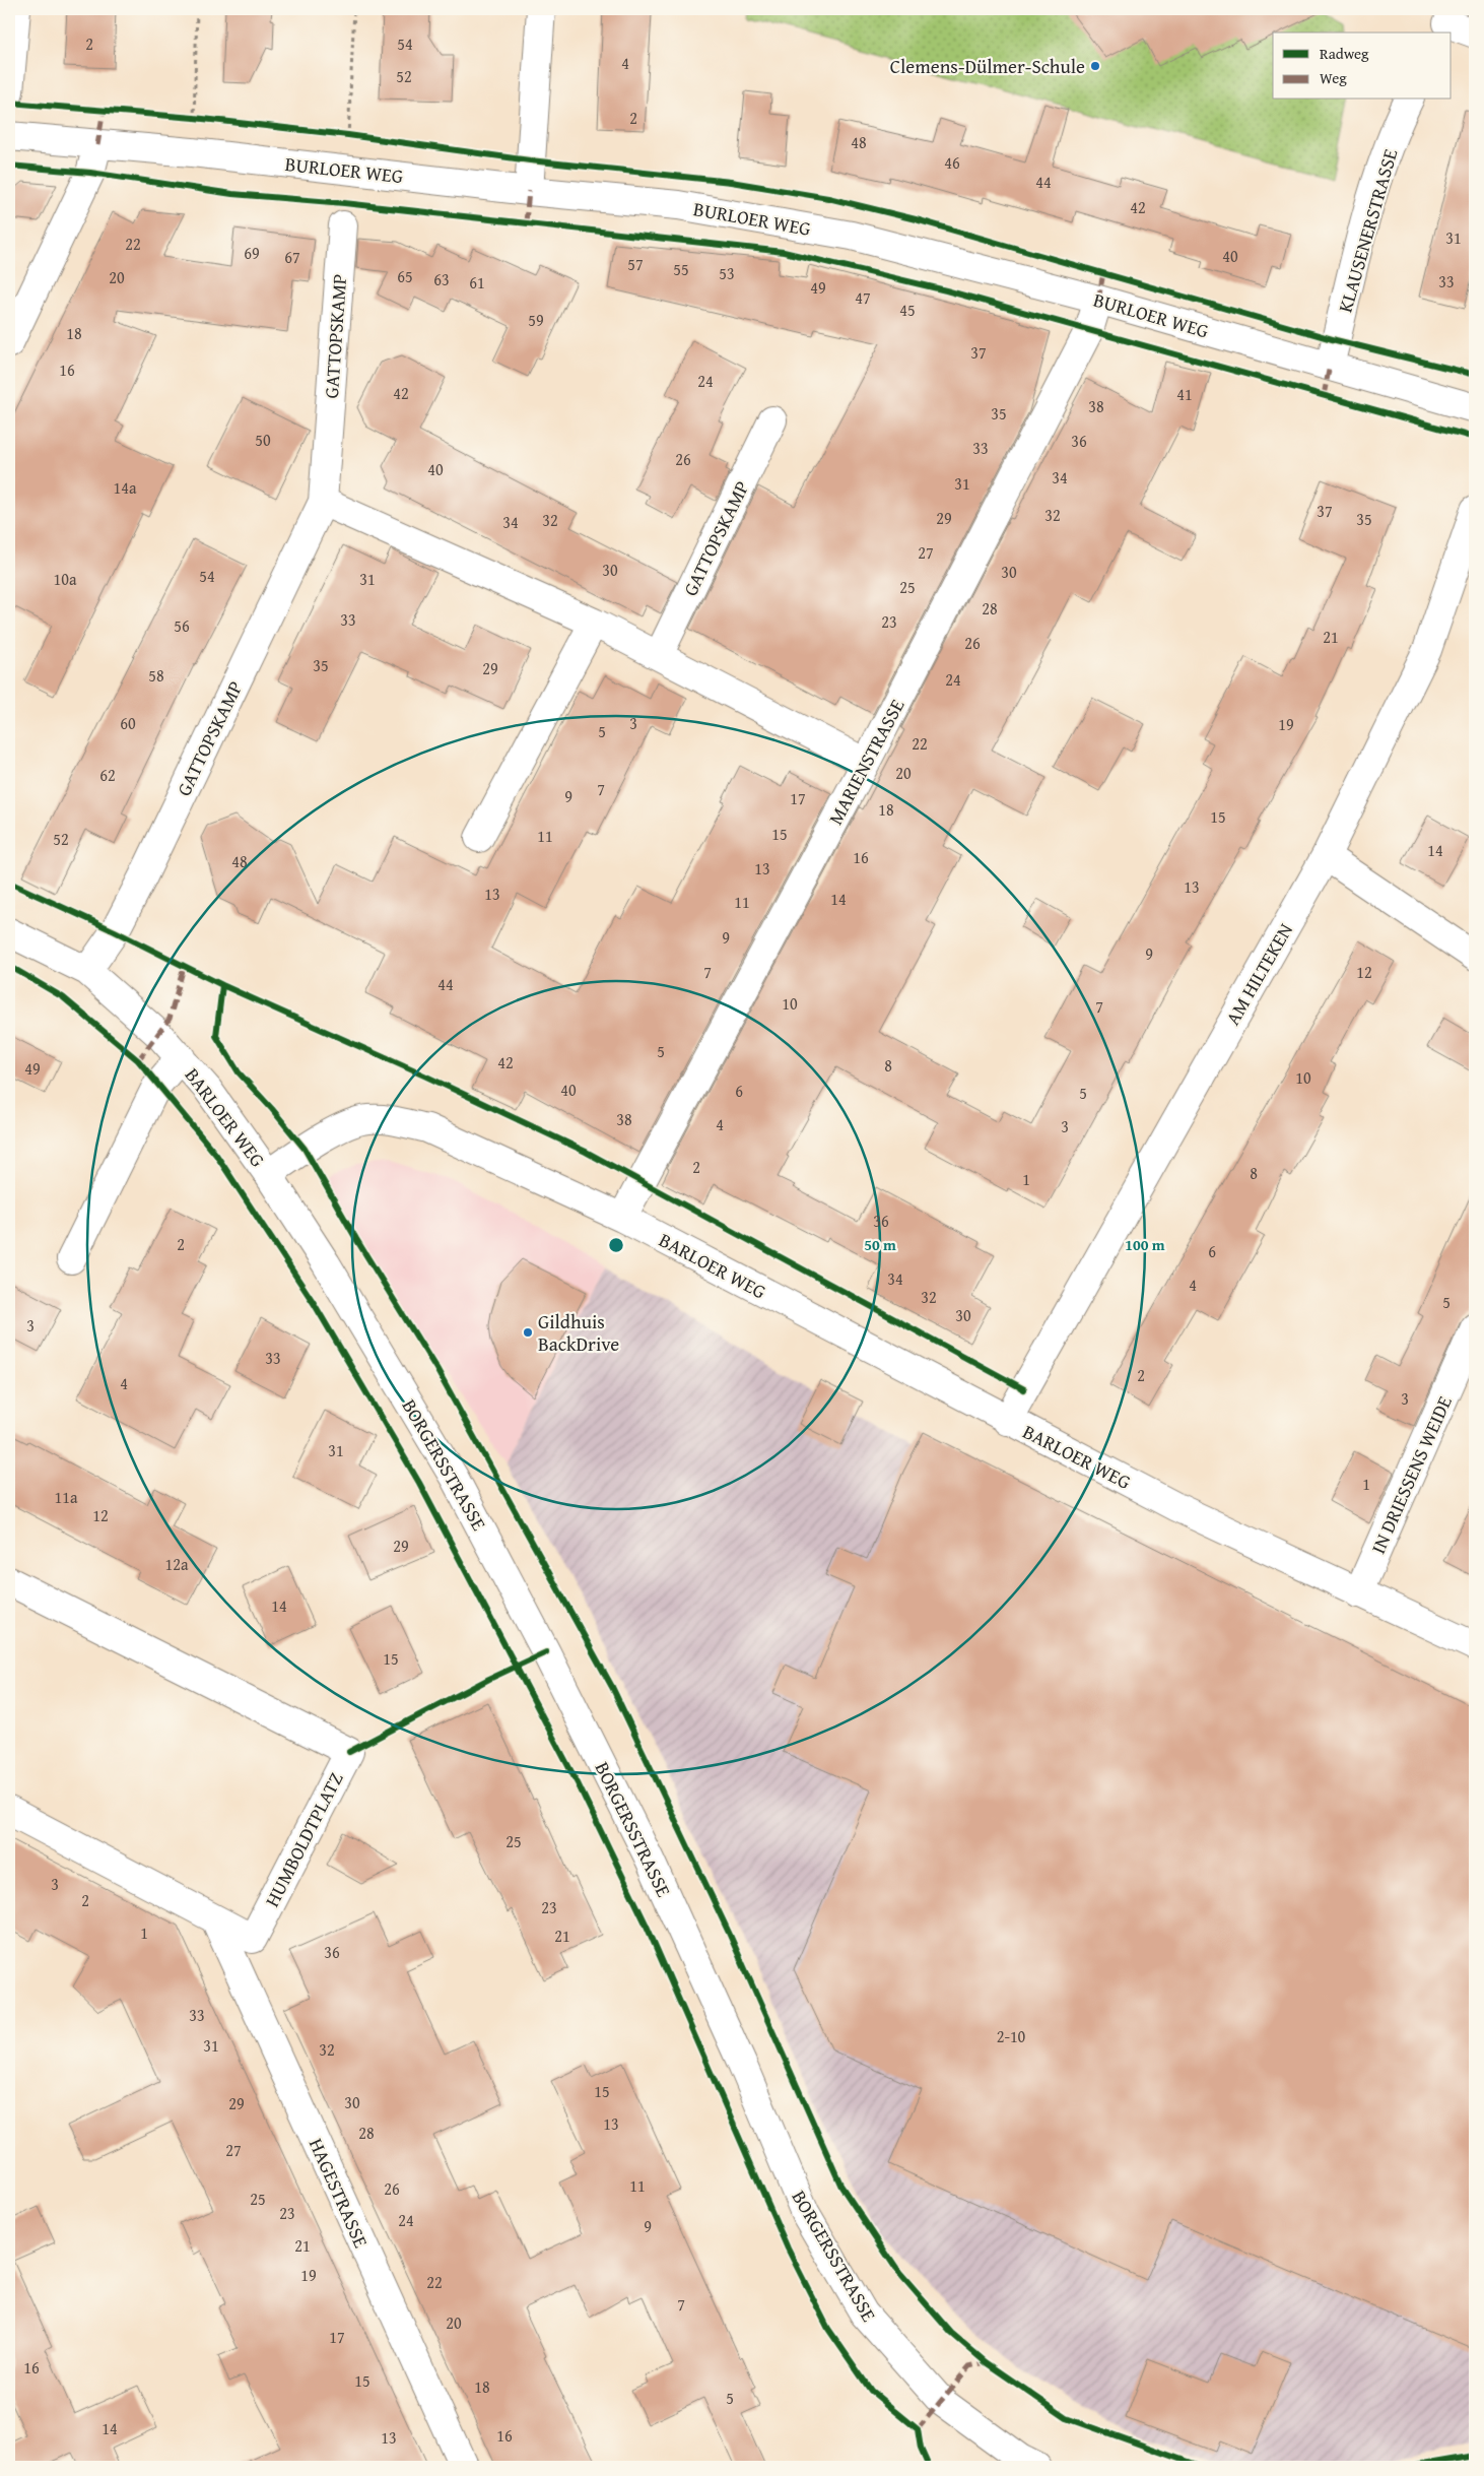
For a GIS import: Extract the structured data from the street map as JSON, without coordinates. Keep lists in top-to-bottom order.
{
  "streets": {
    "street": [
      "BURLOER WEG",
      "KLAUSENERSTRASSE",
      "GATTOPSKAMP",
      "MARIENSTRASSE",
      "AM HILTEKEN",
      "BARLOER WEG",
      "BORGERSSTRASSE",
      "IN DRIESSENS WEIDE",
      "HUMBOLDTPLATZ",
      "HAGESTRASSE"
    ]
  },
  "crossings": [
    ["BURLOER WEG", "KLAUSENERSTRASSE"],
    ["BURLOER WEG", "MARIENSTRASSE"],
    ["GATTOPSKAMP", "BARLOER WEG"],
    ["MARIENSTRASSE", "BARLOER WEG"],
    ["AM HILTEKEN", "BARLOER WEG"],
    ["BARLOER WEG", "BORGERSSTRASSE"],
    ["BARLOER WEG", "IN DRIESSENS WEIDE"],
    ["HUMBOLDTPLATZ", "HAGESTRASSE"]
  ],
  "places": ["Clemens-Dülmer-Schule", "Gildhuis BackDrive"],
  "house_numbers": [
    "2",
    "54",
    "4",
    "52",
    "2",
    "48",
    "46",
    "44",
    "42",
    "31",
    "22",
    "69",
    "40",
    "67",
    "57",
    "55",
    "53",
    "65",
    "20",
    "63",
    "33",
    "61",
    "49",
    "47",
    "45",
    "59",
    "18",
    "37",
    "16",
    "24",
    "42",
    "41",
    "38",
    "35",
    "50",
    "36",
    "33",
    "26",
    "40",
    "34",
    "31",
    "14a",
    "37",
    "32",
    "29",
    "35",
    "32",
    "34",
    "27",
    "30",
    "30",
    "54",
    "10a",
    "31",
    "25",
    "28",
    "33",
    "23",
    "56",
    "21",
    "26",
    "35",
    "29",
    "58",
    "24",
    "60",
    "3",
    "19",
    "5",
    "22",
    "20",
    "62",
    "7",
    "9",
    "17",
    "18",
    "15",
    "15",
    "11",
    "52",
    "14",
    "16",
    "48",
    "13",
    "13",
    "13",
    "14",
    "11",
    "9",
    "9",
    "7",
    "12",
    "44",
    "10",
    "7",
    "5",
    "42",
    "8",
    "49",
    "10",
    "40",
    "6",
    "5",
    "38",
    "4",
    "3",
    "2",
    "8",
    "1",
    "36",
    "2",
    "6",
    "34",
    "4",
    "32",
    "5",
    "30",
    "3",
    "33",
    "2",
    "4",
    "3",
    "31",
    "1",
    "11a",
    "12",
    "29",
    "12a",
    "14",
    "15",
    "25",
    "3",
    "2",
    "23",
    "1",
    "21",
    "36",
    "33",
    "2-10",
    "31",
    "32",
    "15",
    "30",
    "29",
    "13",
    "28",
    "27",
    "11",
    "26",
    "25",
    "23",
    "24",
    "9",
    "21",
    "19",
    "22",
    "7",
    "20",
    "17",
    "16",
    "15",
    "18",
    "5",
    "14",
    "16",
    "13"
  ],
  "legend": ["Radweg", "Weg"],
  "rings": ["50 m", "100 m"]
}
